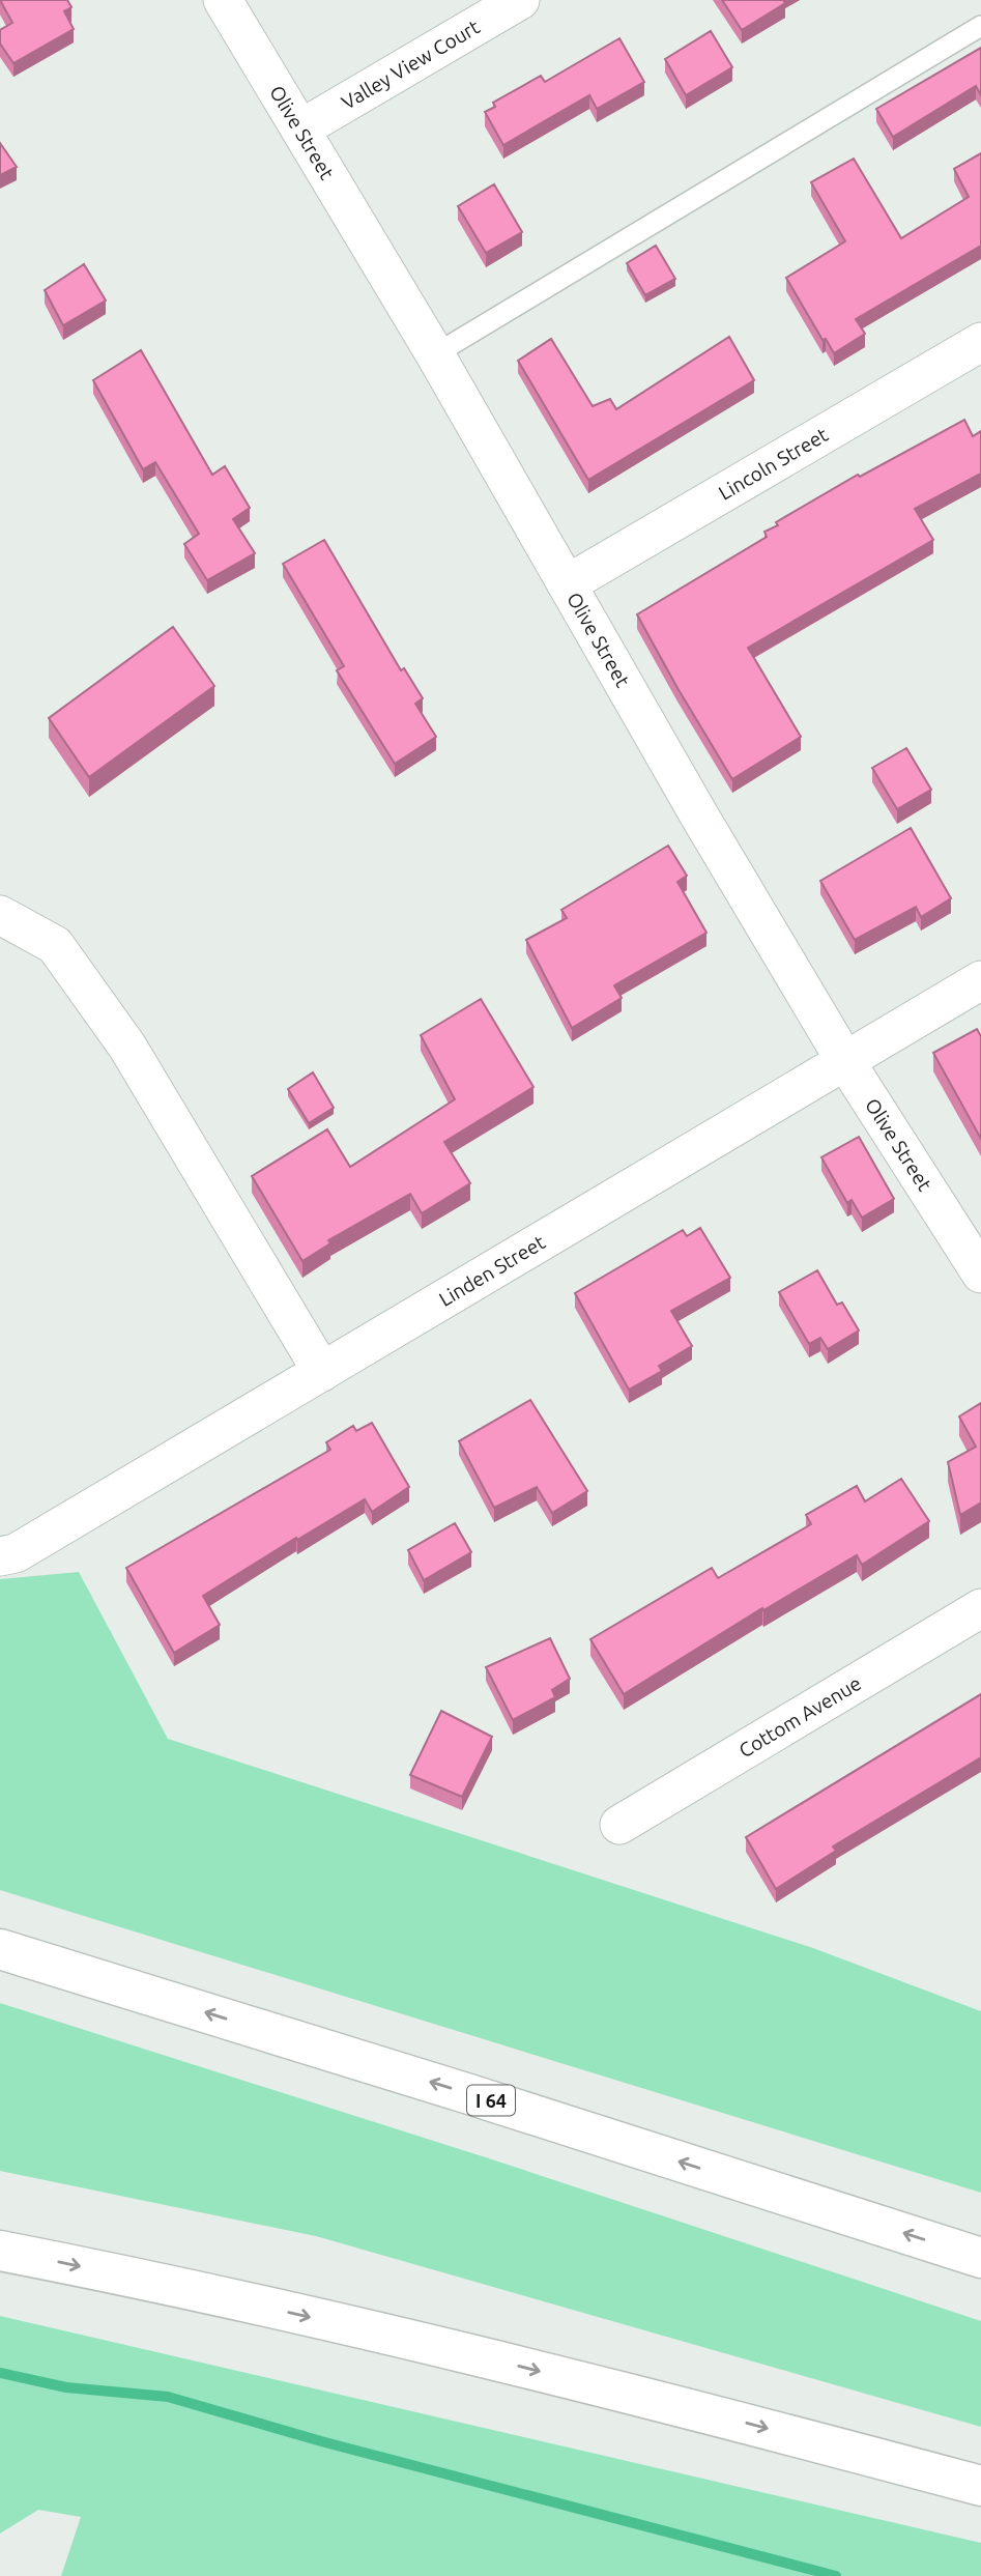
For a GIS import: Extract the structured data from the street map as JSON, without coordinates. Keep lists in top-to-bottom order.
{
  "streets": {
    "highway": ["I 64"],
    "street": [
      "Valley View Court",
      "Olive Street",
      "Lincoln Street",
      "Linden Street",
      "Cottom Avenue"
    ]
  },
  "crossings": [
    ["Valley View Court", "Olive Street"],
    ["Olive Street", "Lincoln Street"],
    ["Olive Street", "Linden Street"]
  ]
}
